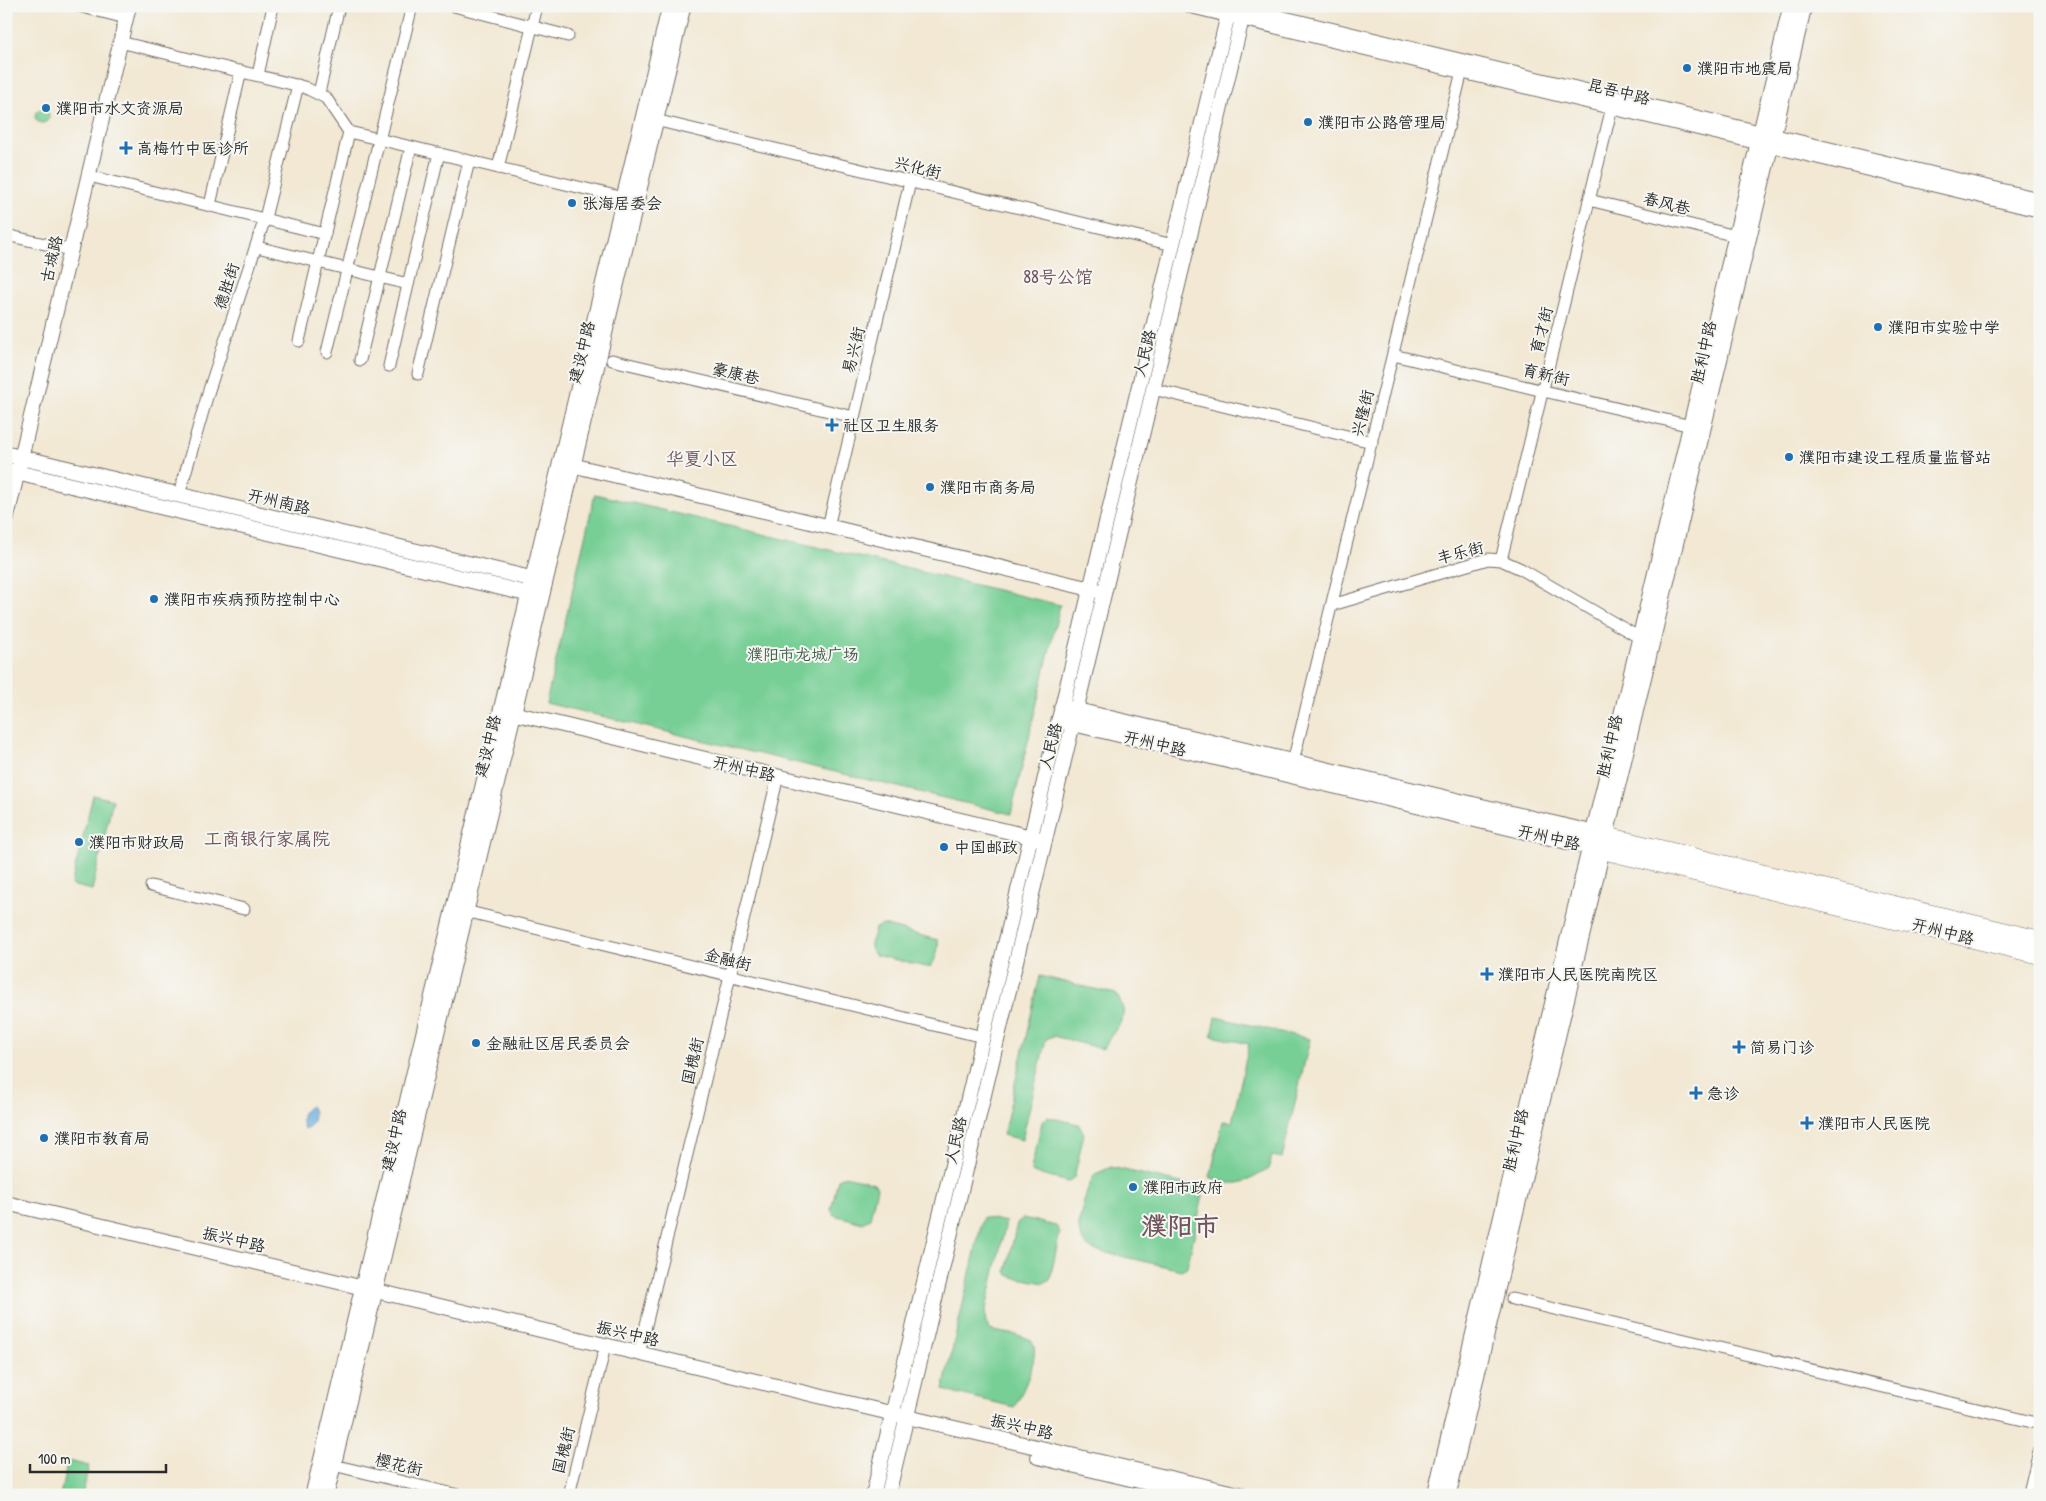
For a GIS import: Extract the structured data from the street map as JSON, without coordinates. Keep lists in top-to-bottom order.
{
  "streets": {
    "main road": [
      "建设中路",
      "胜利中路",
      "开州南路",
      "开州中路"
    ],
    "street": [
      "昆吾中路",
      "兴化街",
      "春风巷",
      "古城路",
      "德胜街",
      "育才街",
      "易兴街",
      "人民路",
      "豪康巷",
      "育新街",
      "兴隆街",
      "丰乐街",
      "金融街",
      "国槐街",
      "振兴中路",
      "樱花街"
    ]
  },
  "crossings": [
    ["昆吾中路", "育才街"],
    ["昆吾中路", "胜利中路"],
    ["昆吾中路", "人民路"],
    ["昆吾中路", "兴隆街"],
    ["兴化街", "易兴街"],
    ["兴化街", "建设中路"],
    ["兴化街", "人民路"],
    ["春风巷", "育才街"],
    ["春风巷", "胜利中路"],
    ["古城路", "开州南路"],
    ["德胜街", "开州南路"],
    ["育才街", "育新街"],
    ["育才街", "丰乐街"],
    ["易兴街", "豪康巷"],
    ["建设中路", "开州南路"],
    ["建设中路", "开州中路"],
    ["建设中路", "金融街"],
    ["建设中路", "振兴中路"],
    ["建设中路", "樱花街"],
    ["胜利中路", "育新街"],
    ["胜利中路", "丰乐街"],
    ["胜利中路", "开州中路"],
    ["人民路", "开州中路"],
    ["人民路", "金融街"],
    ["人民路", "振兴中路"],
    ["育新街", "兴隆街"],
    ["兴隆街", "丰乐街"],
    ["兴隆街", "开州中路"],
    ["开州中路", "国槐街"],
    ["金融街", "国槐街"],
    ["国槐街", "振兴中路"]
  ],
  "districts": [
    "88号公馆",
    "华夏小区",
    "工商银行家属院",
    "濮阳市"
  ],
  "parks": ["濮阳市龙城广场"],
  "places": {
    "other": [
      "濮阳市地震局",
      "濮阳市水文资源局",
      "濮阳市公路管理局",
      "张海居委会",
      "濮阳市实验中学",
      "濮阳市建设工程质量监督站",
      "濮阳市商务局",
      "濮阳市疾病预防控制中心",
      "濮阳市财政局",
      "中国邮政",
      "金融社区居民委员会",
      "濮阳市教育局",
      "濮阳市政府"
    ],
    "health": [
      "高梅竹中医诊所",
      "社区卫生服务",
      "濮阳市人民医院南院区",
      "简易门诊",
      "急诊",
      "濮阳市人民医院"
    ]
  },
  "scale_bar": "100 m"
}
